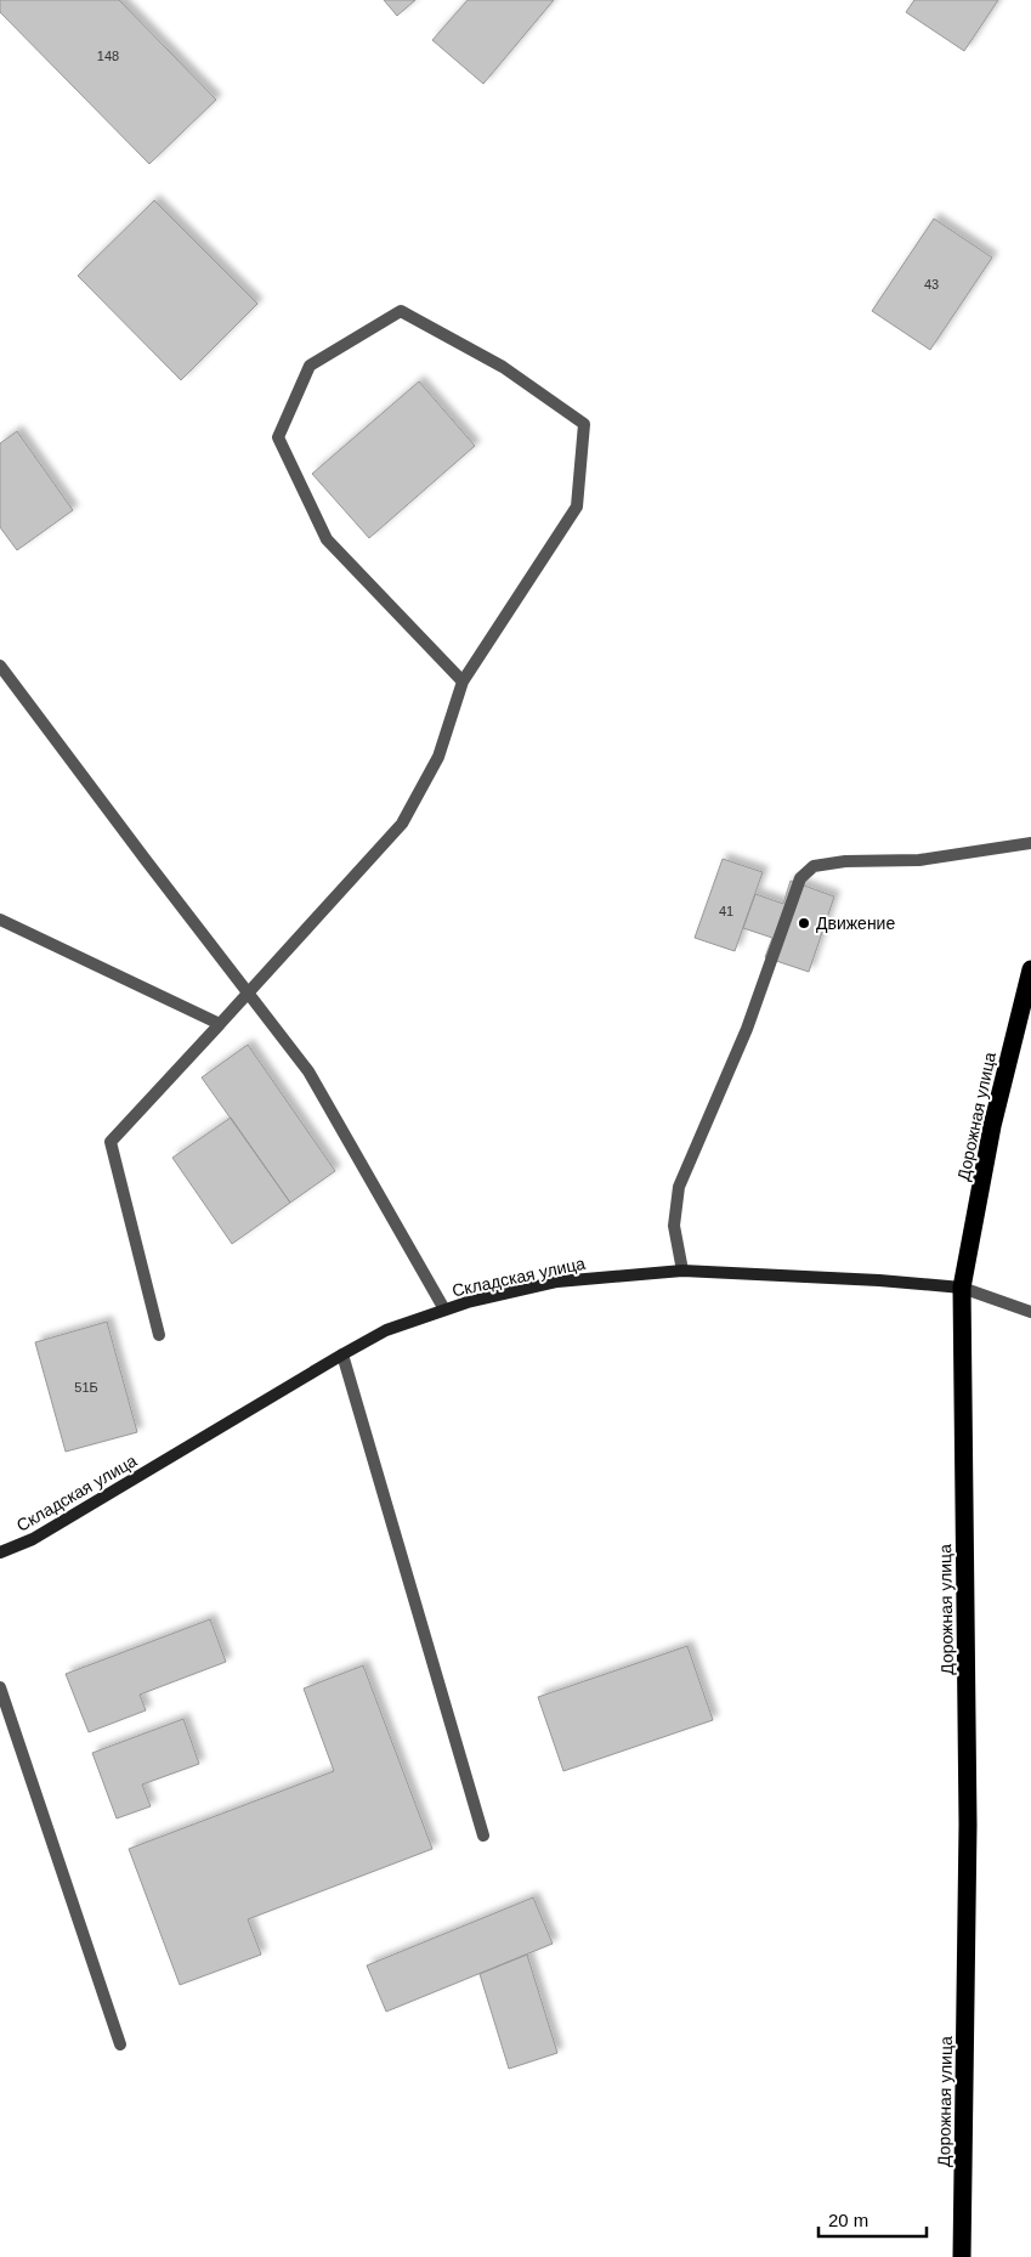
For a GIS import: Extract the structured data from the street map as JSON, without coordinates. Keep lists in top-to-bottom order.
{
  "streets": {
    "highway": ["Дорожная улица"],
    "street": ["Складская улица"]
  },
  "crossings": [
    ["Дорожная улица", "Складская улица"]
  ],
  "places": ["Движение"],
  "house_numbers": [
    "148",
    "43",
    "41",
    "51Б"
  ],
  "scale_bar": "20 m"
}
